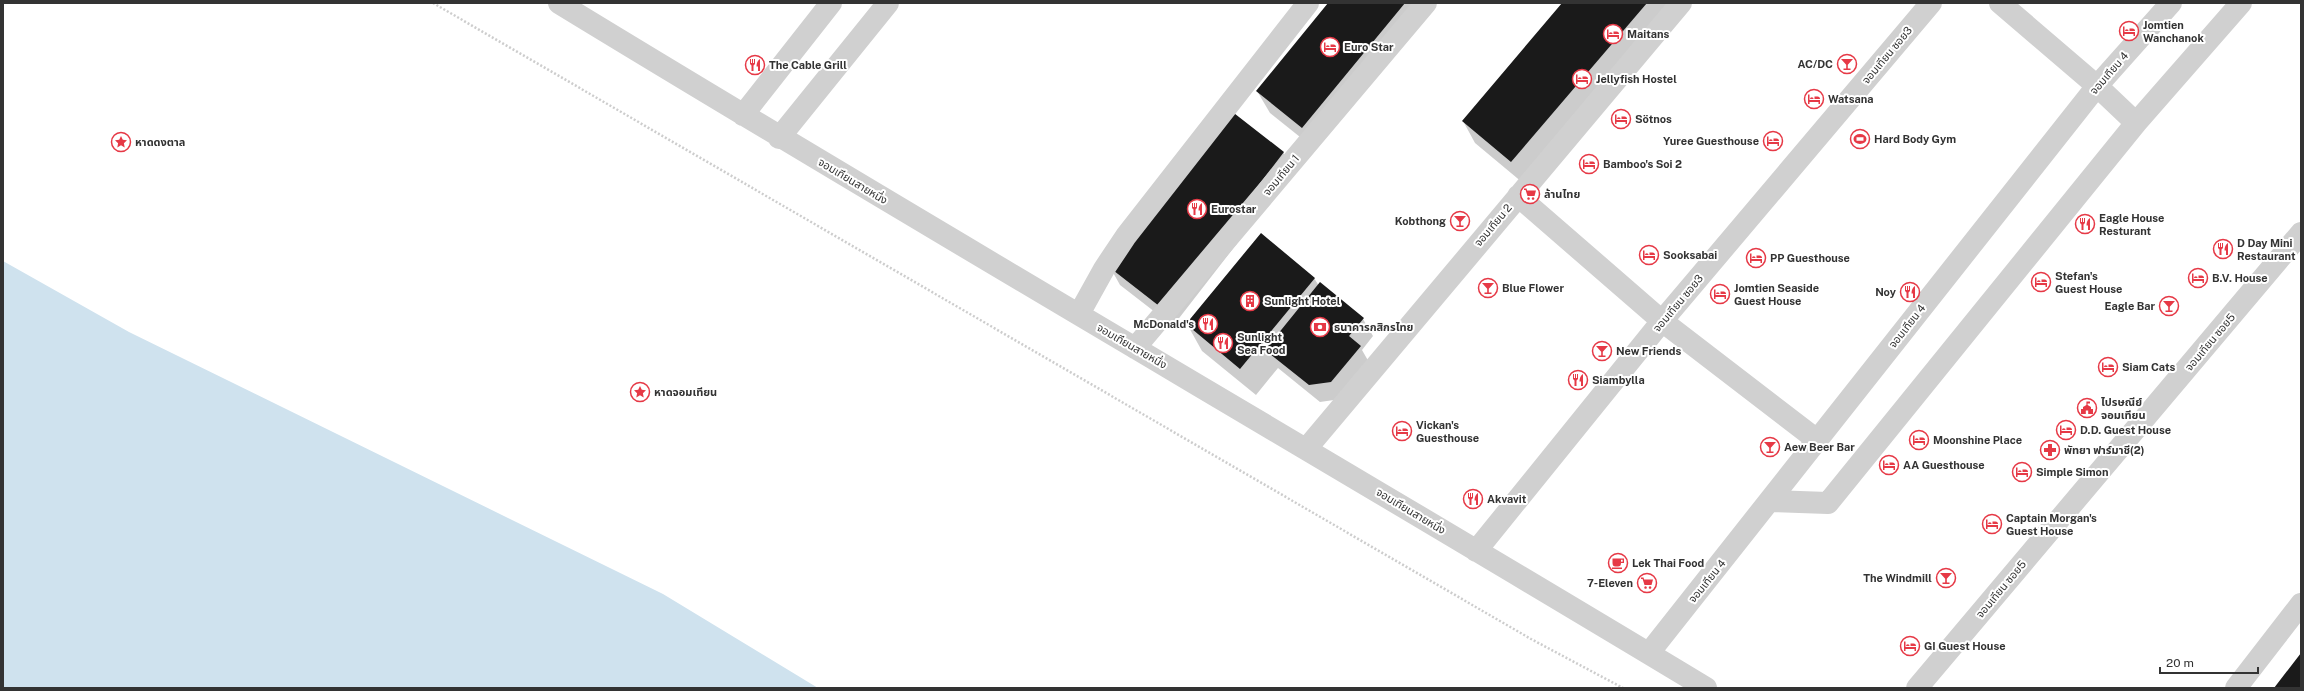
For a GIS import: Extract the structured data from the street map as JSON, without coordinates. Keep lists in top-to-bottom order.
{
  "streets": {
    "street": [
      "จอมเทียน ซอย3",
      "จอมเทียน 4",
      "จอมเทียน 1",
      "จอมเทียนสายหนึ่ง",
      "จอมเทียน 2",
      "จอมเทียน ซอย5"
    ]
  },
  "crossings": [
    ["จอมเทียน ซอย3", "จอมเทียนสายหนึ่ง"],
    ["จอมเทียน 4", "จอมเทียนสายหนึ่ง"],
    ["จอมเทียน 1", "จอมเทียนสายหนึ่ง"],
    ["จอมเทียนสายหนึ่ง", "จอมเทียน 2"]
  ],
  "places": {
    "hotel": [
      "Jomtien Wanchanok",
      "Maitans",
      "Euro Star",
      "Jellyfish Hostel",
      "Watsana",
      "Sötnos",
      "Yuree Guesthouse",
      "Bamboo's Soi 2",
      "Sooksabai",
      "PP Guesthouse",
      "B.V. House",
      "Stefan's Guest House",
      "Jomtien Seaside Guest House",
      "Siam Cats",
      "D.D. Guest House",
      "Vickan's Guesthouse",
      "Moonshine Place",
      "AA Guesthouse",
      "Simple Simon",
      "Captain Morgan's Guest House",
      "GI Guest House"
    ],
    "bar": [
      "AC/DC",
      "Kobthong",
      "Blue Flower",
      "Eagle Bar",
      "New Friends",
      "Aew Beer Bar",
      "The Windmill"
    ],
    "restaurant": [
      "The Cable Grill",
      "Eurostar",
      "Eagle House Resturant",
      "D Day Mini Restaurant",
      "Noy",
      "McDonald's",
      "Sunlight Sea Food",
      "Siambylla",
      "Akvavit"
    ],
    "sports": ["Hard Body Gym"],
    "place": ["หาดดงตาล", "หาดจอมเทียน"],
    "supermarket": ["ล้านไทย", "7-Eleven"],
    "building": ["Sunlight Hotel"],
    "bank": ["ธนาคารกสิกรไทย"],
    "public building": ["ไปรษณีย์ จอมเทียน"],
    "pharmacy": ["พัทยา ฟาร์มาชี(2)"],
    "cafe": ["Lek Thai Food"]
  },
  "scale_bar": "20 m"
}
